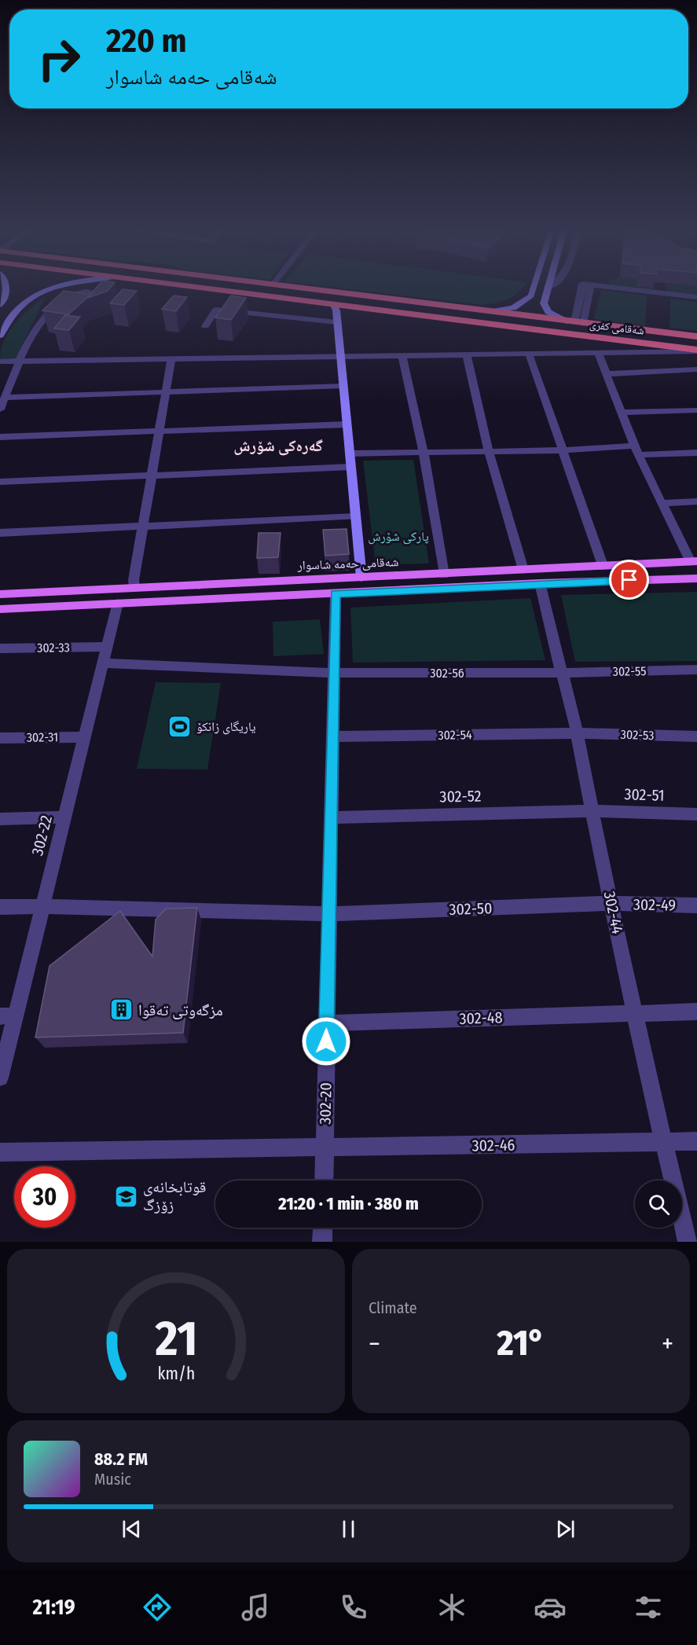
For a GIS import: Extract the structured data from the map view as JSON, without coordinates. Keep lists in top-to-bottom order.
{
  "streets": {
    "highway": ["شەقامی کفری"],
    "main road": ["شەقامی حەمە شاسوار"],
    "street": [
      "302-33",
      "302-55",
      "302-56",
      "302-54",
      "302-53",
      "302-31",
      "302-51",
      "302-52",
      "302-22",
      "302-49",
      "302-50",
      "302-44",
      "302-48",
      "302-20",
      "302-46"
    ]
  },
  "crossings": [
    ["302-33", "302-22"],
    ["302-55", "302-56"],
    ["302-55", "302-44"],
    ["302-56", "302-22"],
    ["302-56", "302-44"],
    ["302-56", "302-20"],
    ["302-54", "302-53"],
    ["302-54", "302-44"],
    ["302-54", "302-20"],
    ["302-53", "302-44"],
    ["302-31", "302-22"],
    ["302-51", "302-52"],
    ["302-51", "302-44"],
    ["302-52", "302-44"],
    ["302-52", "302-20"],
    ["302-22", "302-50"],
    ["302-49", "302-50"],
    ["302-49", "302-44"],
    ["302-50", "302-44"],
    ["302-50", "302-20"],
    ["302-44", "302-48"],
    ["302-44", "302-46"],
    ["302-48", "302-20"],
    ["302-20", "302-46"]
  ],
  "districts": ["گەرەکی شۆرش"],
  "parks": ["پارکی شۆرش"],
  "places": {
    "sports": ["یاریگای زانکۆ"],
    "building": ["مزگه‌وتی ته‌قوا"],
    "school or university": ["قوتابخانه‌ی زۆزگ"]
  },
  "page": {
    "turn": ["220 m", "شەقامی حەمە شاسوار"],
    "limit": "30",
    "trip": "21:20 · 1 min · 380 m",
    "tile": "Climate",
    "heat": ["−", "21°", "+"],
    "song": ["88.2 FM", "Music"],
    "tabs": "21:19",
    "gauge": ["21", "km/h"]
  }
}
